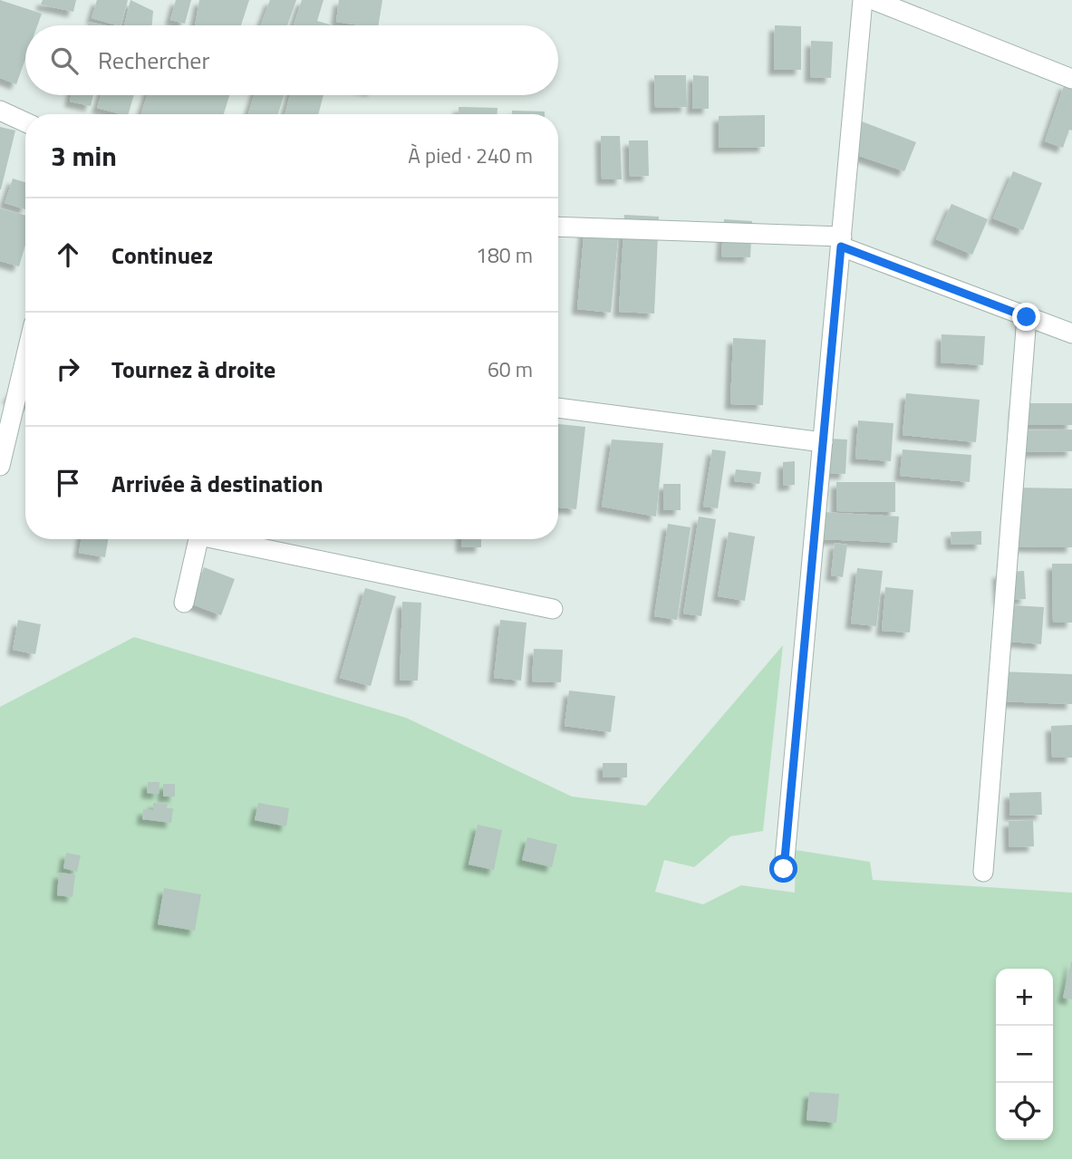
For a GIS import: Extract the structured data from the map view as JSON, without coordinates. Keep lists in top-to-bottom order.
{
  "page": {
    "search": "Rechercher",
    "heading": ["3 min", "À pied · 240 m"],
    "list": [
      ["Continuez", "180 m"],
      ["Tournez à droite", "60 m"],
      "Arrivée à destination"
    ],
    "map_buttons": ["+", "−"]
  }
}
